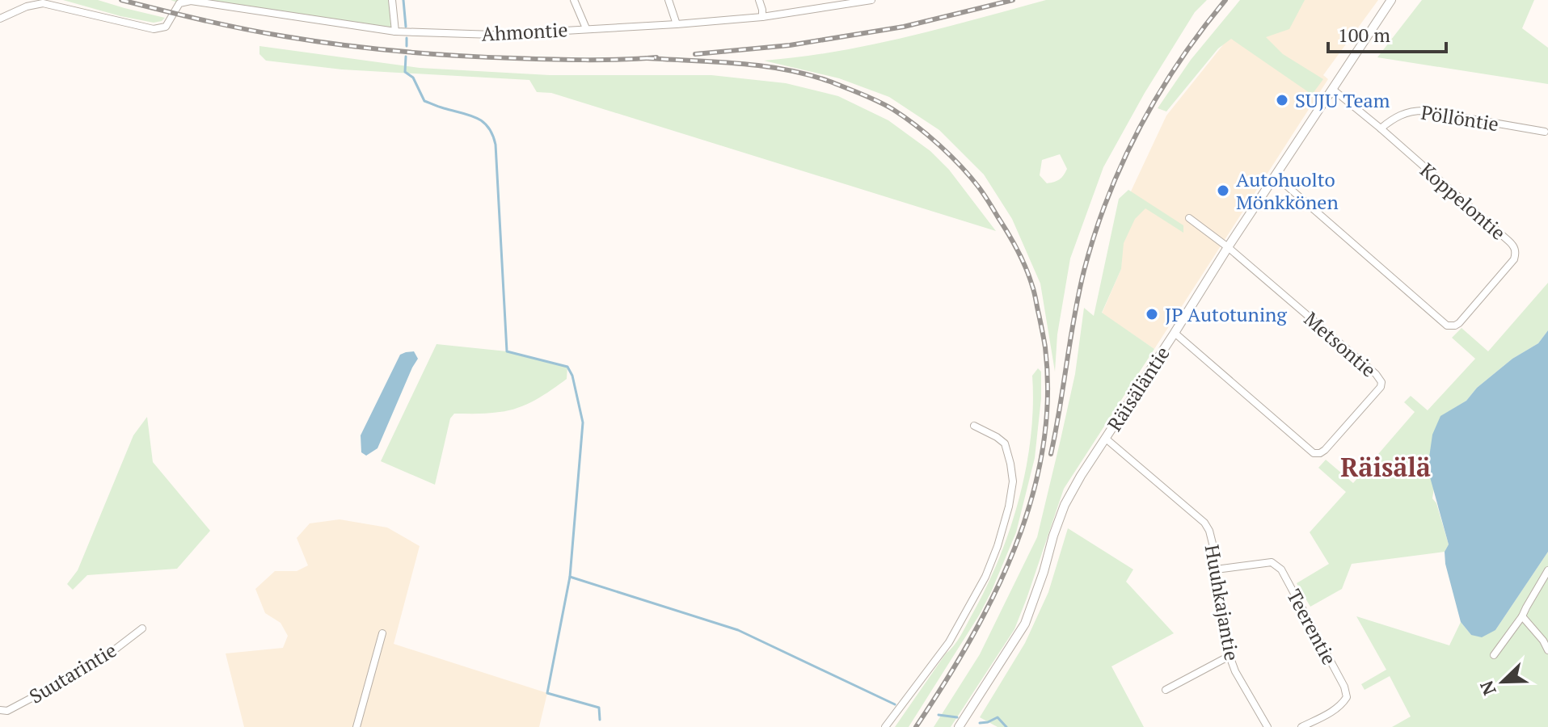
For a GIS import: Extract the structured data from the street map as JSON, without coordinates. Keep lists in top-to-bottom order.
{
  "streets": {
    "street": [
      "Ahmontie",
      "Pöllöntie",
      "Koppelontie",
      "Metsontie",
      "Räisäläntie",
      "Huuhkajantie",
      "Teerentie",
      "Suutarintie"
    ]
  },
  "crossings": [
    ["Pöllöntie", "Koppelontie"],
    ["Koppelontie", "Räisäläntie"],
    ["Metsontie", "Räisäläntie"],
    ["Räisäläntie", "Huuhkajantie"],
    ["Huuhkajantie", "Teerentie"]
  ],
  "districts": ["Räisälä"],
  "places": ["SUJU Team", "Autohuolto Mönkkönen", "JP Autotuning"],
  "scale_bar": "100 m",
  "north": "bottom left"
}
